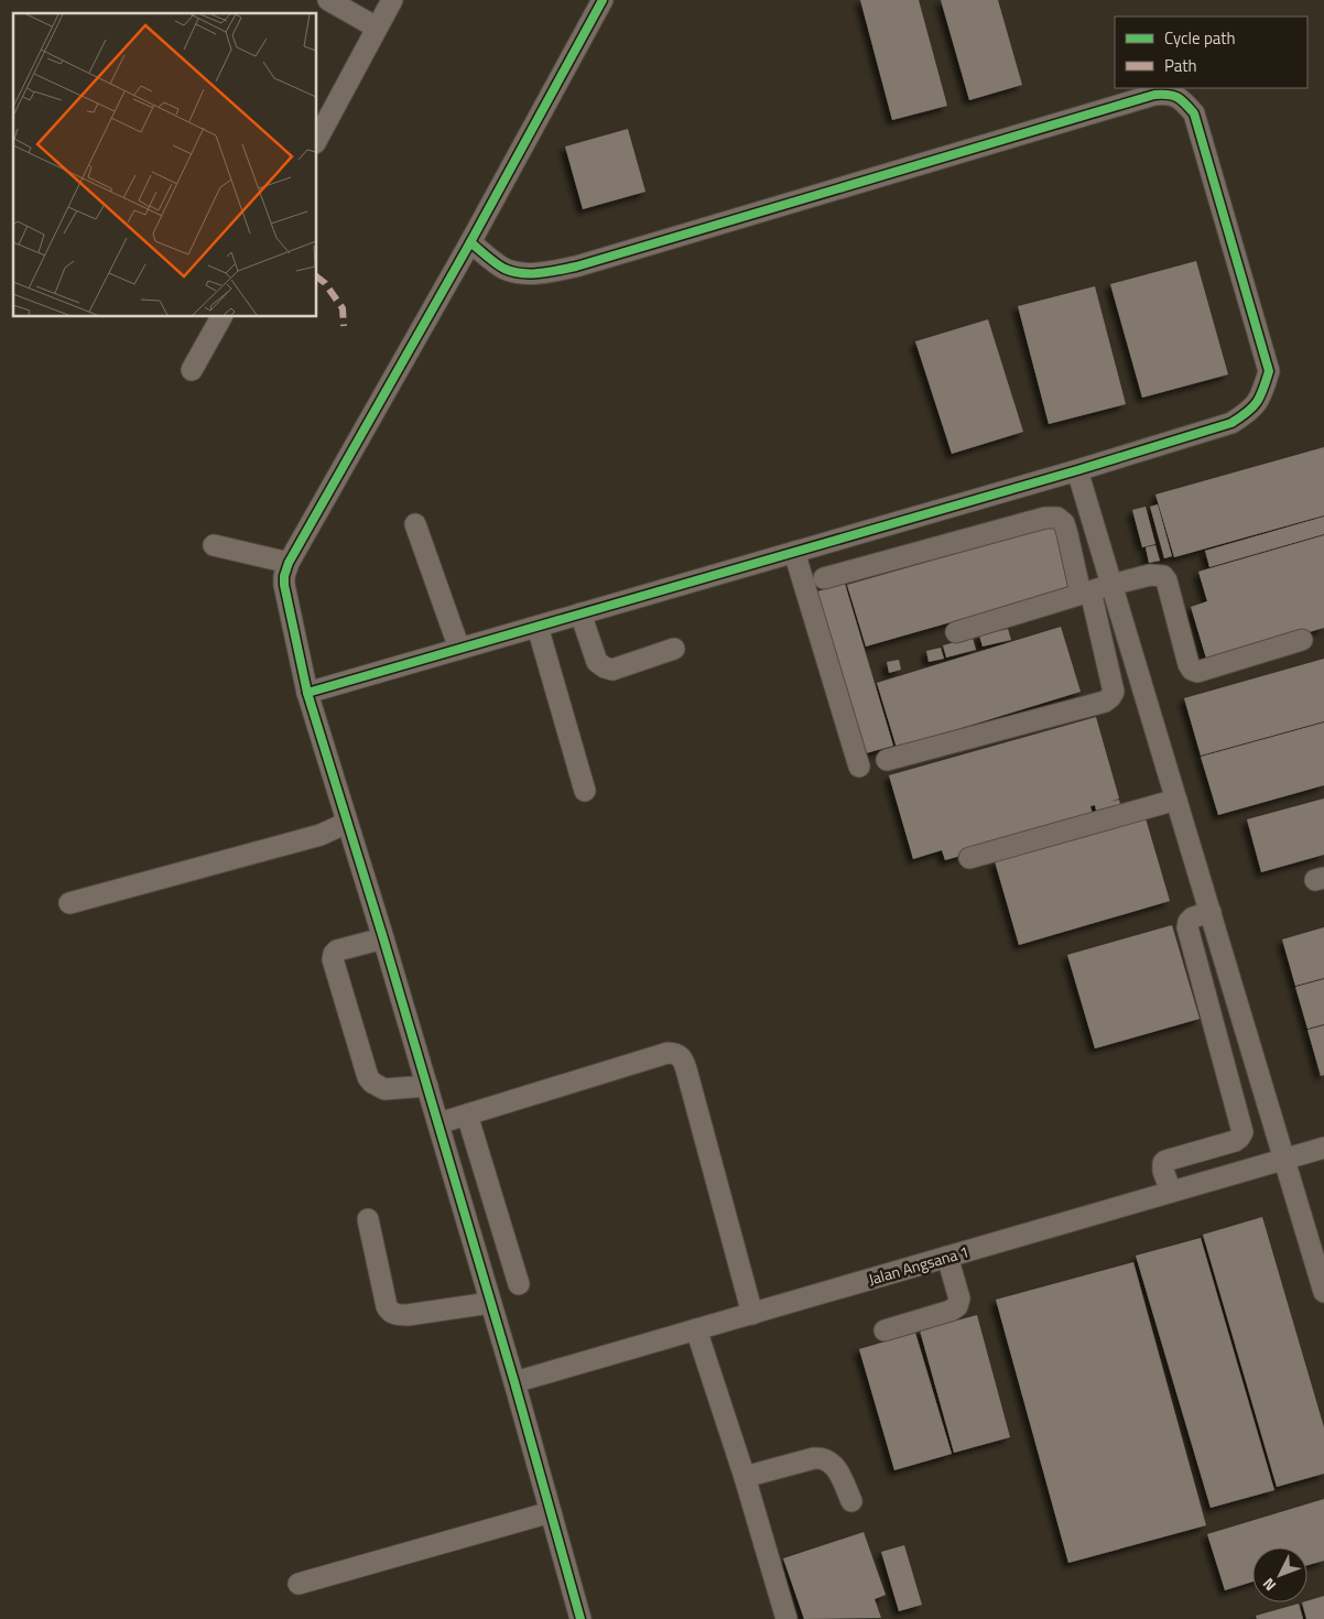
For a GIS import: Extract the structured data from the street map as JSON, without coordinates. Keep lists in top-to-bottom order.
{
  "streets": {
    "street": ["Jalan Angsana 1"]
  },
  "legend": ["Cycle path", "Path"],
  "north": "bottom left"
}
